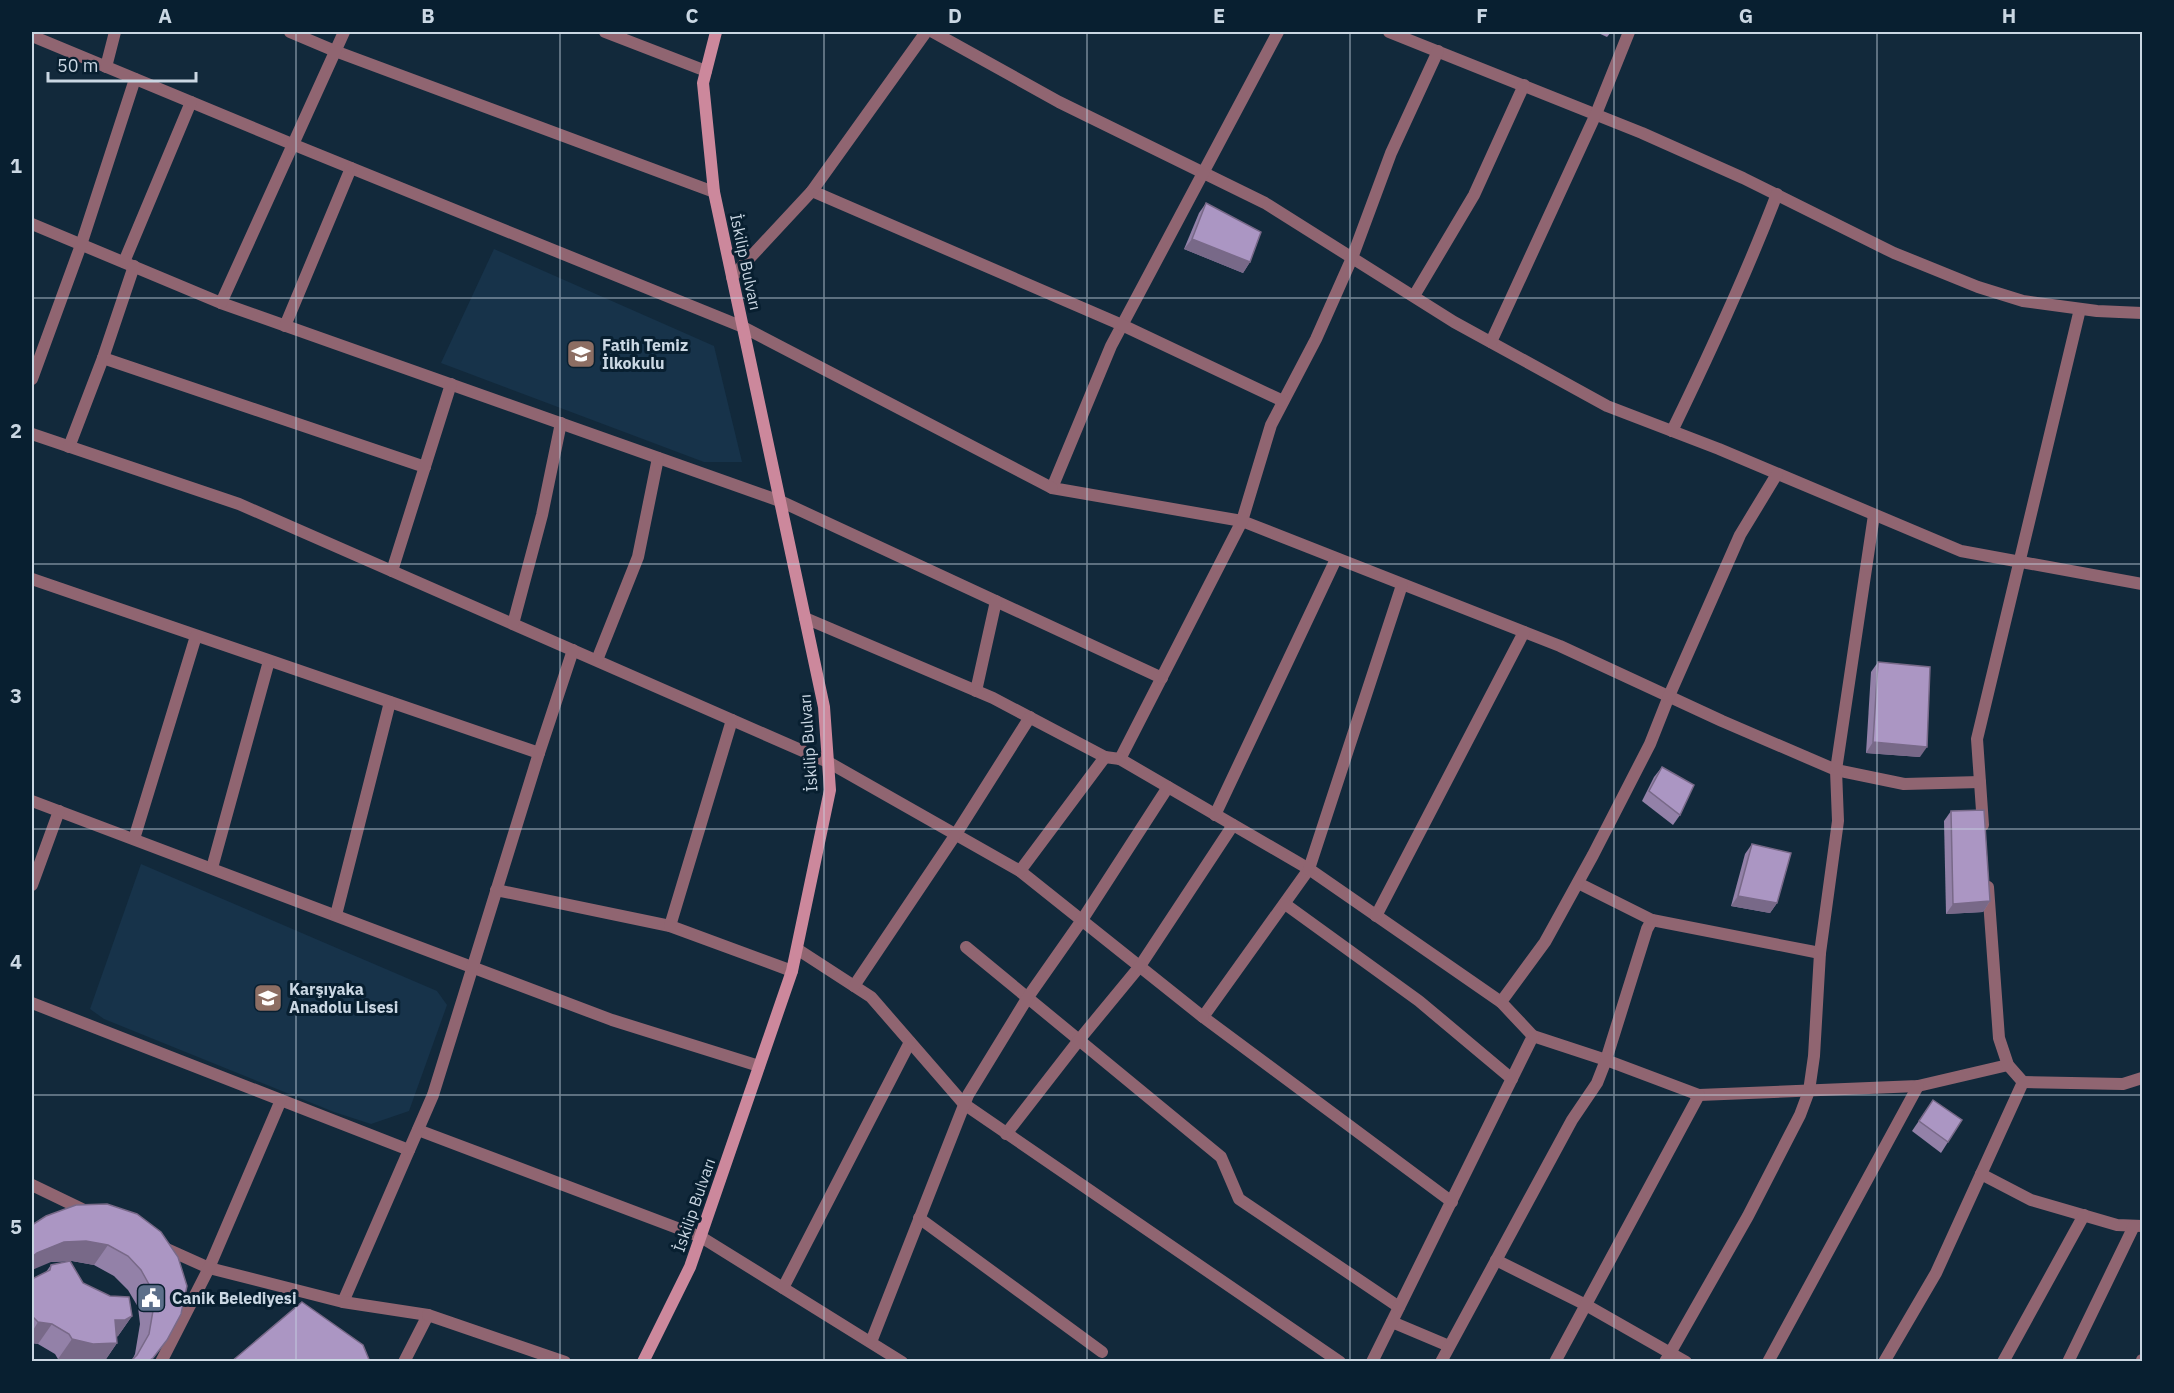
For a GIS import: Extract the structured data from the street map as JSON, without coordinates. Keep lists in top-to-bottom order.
{
  "streets": {
    "main road": ["İskilip Bulvarı"]
  },
  "places": {
    "school or university": ["Fatih Temiz İlkokulu", "Karşıyaka Anadolu Lisesi"],
    "public building": ["Canik Belediyesi"]
  },
  "scale_bar": "50 m",
  "grid": {
    "columns": [
      "A",
      "B",
      "C",
      "D",
      "E",
      "F",
      "G",
      "H"
    ],
    "rows": [
      "1",
      "2",
      "3",
      "4",
      "5"
    ]
  }
}
